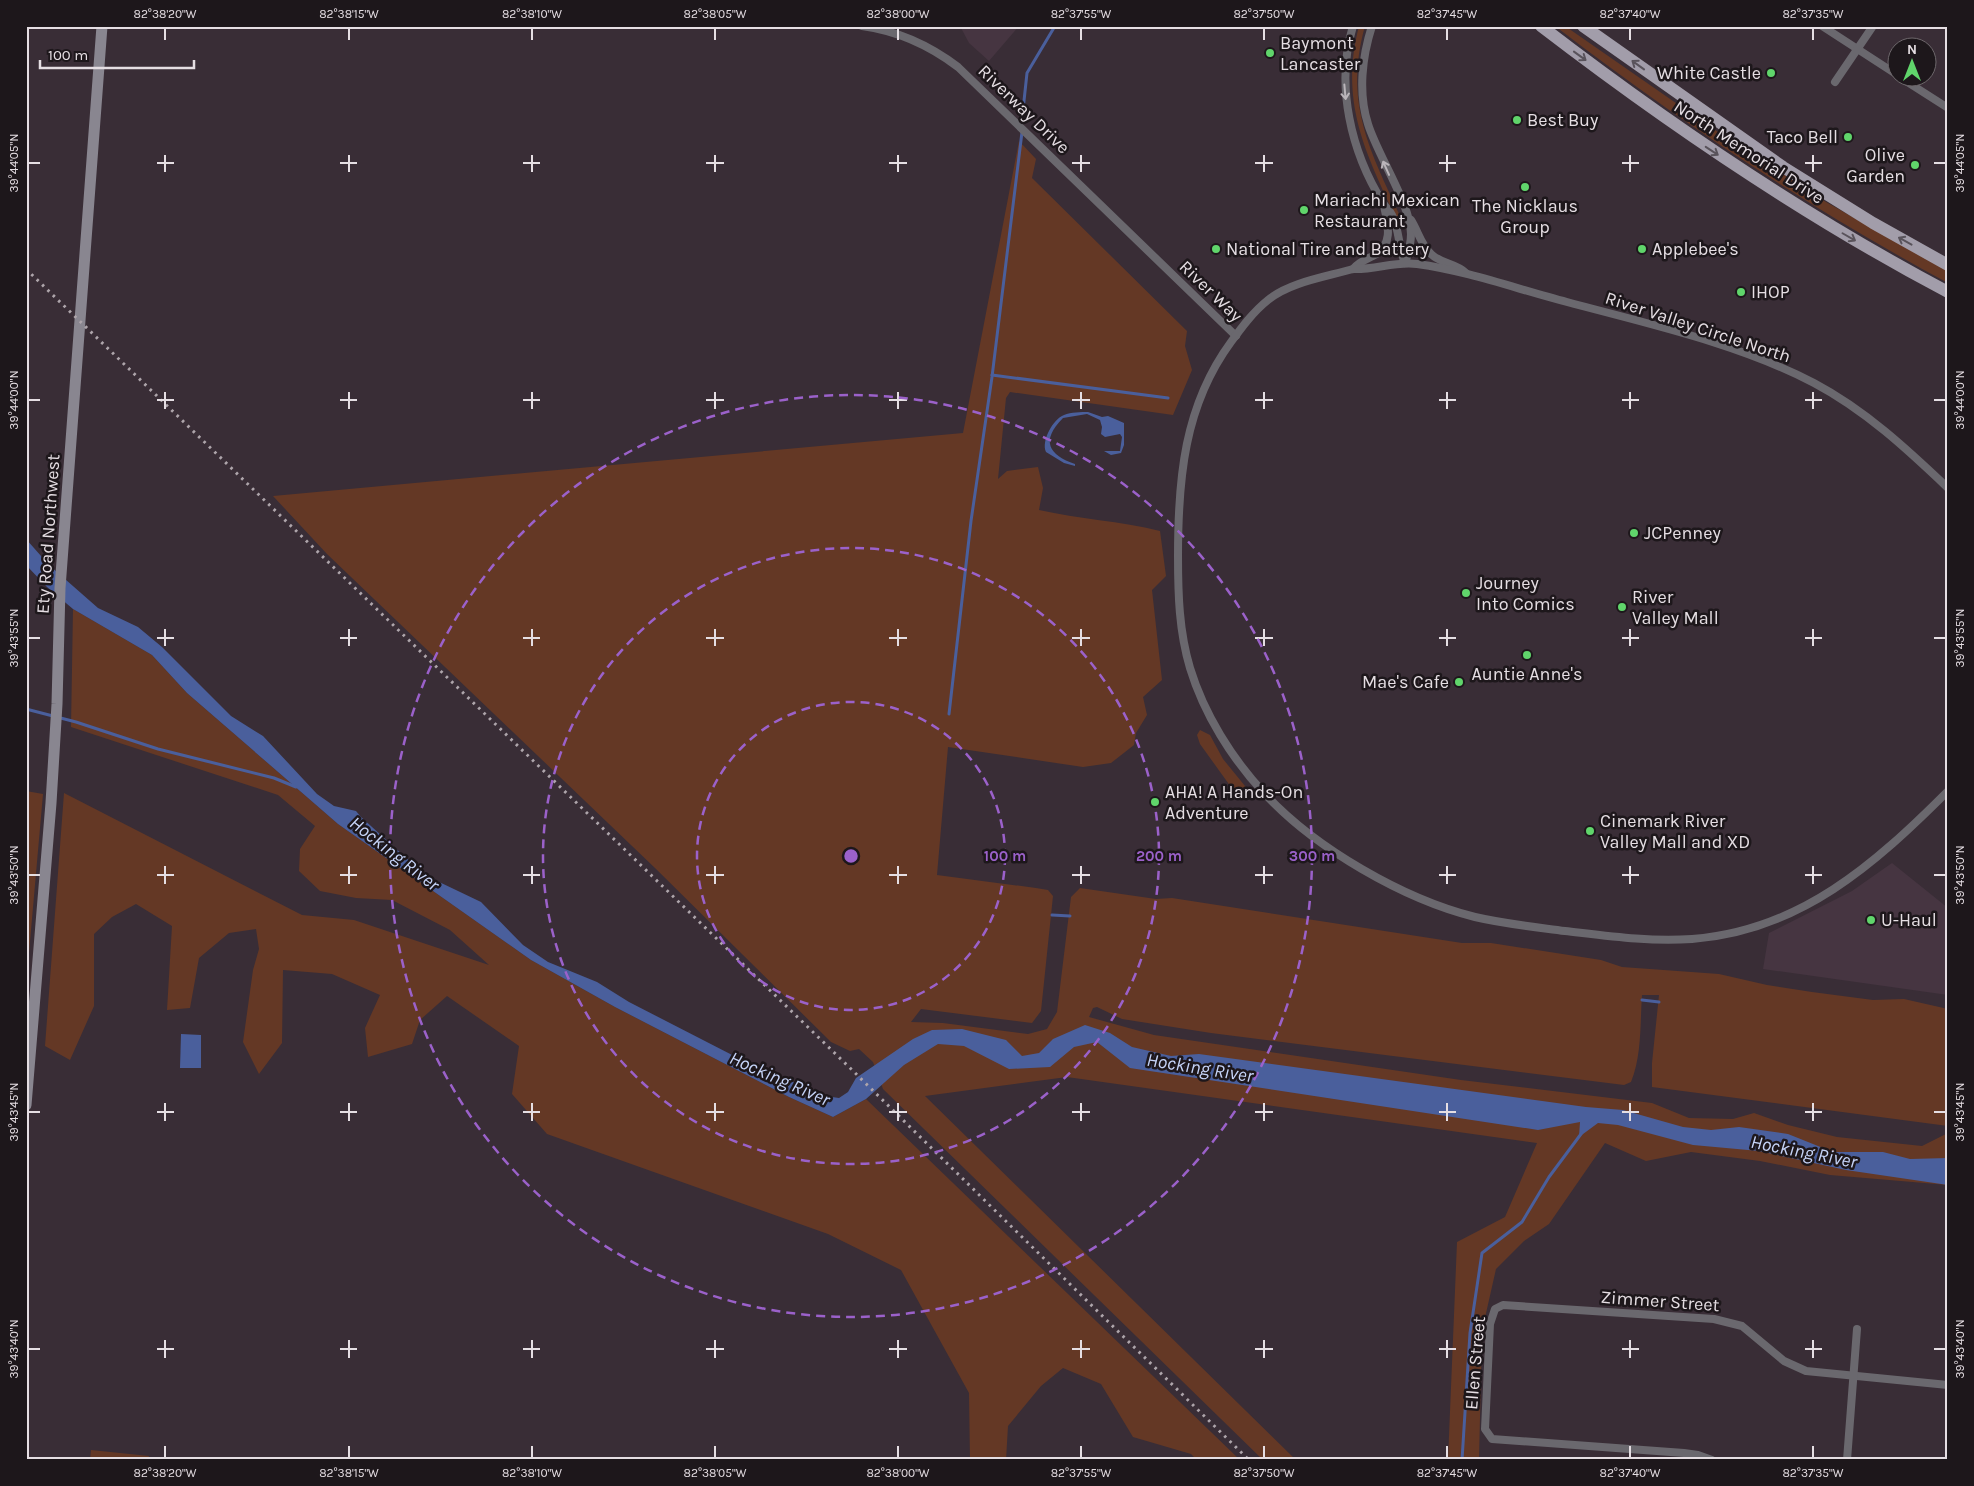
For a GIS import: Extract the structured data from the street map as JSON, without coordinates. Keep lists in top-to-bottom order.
{
  "streets": {
    "main road": ["North Memorial Drive"],
    "street": [
      "Riverway Drive",
      "River Way",
      "River Valley Circle North",
      "Ety Road Northwest",
      "Zimmer Street",
      "Ellen Street"
    ]
  },
  "crossings": [
    ["Riverway Drive", "River Way"],
    ["Zimmer Street", "Ellen Street"]
  ],
  "water": ["Hocking River"],
  "places": [
    "Baymont Lancaster",
    "White Castle",
    "Best Buy",
    "Taco Bell",
    "Olive Garden",
    "The Nicklaus Group",
    "Mariachi Mexican Restaurant",
    "National Tire and Battery",
    "Applebee's",
    "IHOP",
    "JCPenney",
    "Journey Into Comics",
    "River Valley Mall",
    "Auntie Anne's",
    "Mae's Cafe",
    "AHA! A Hands-On Adventure",
    "Cinemark River Valley Mall and XD",
    "U-Haul"
  ],
  "scale_bar": "100 m",
  "north": "top",
  "coordinates": [
    "82°38'20\"W",
    "82°38'15\"W",
    "82°38'10\"W",
    "82°38'05\"W",
    "82°38'00\"W",
    "82°37'55\"W",
    "82°37'50\"W",
    "82°37'45\"W",
    "82°37'40\"W",
    "82°37'35\"W",
    "39°44'05\"N",
    "39°44'00\"N",
    "39°43'55\"N",
    "39°43'50\"N",
    "39°43'45\"N",
    "39°43'40\"N"
  ],
  "rings": ["100 m", "200 m", "300 m"]
}
